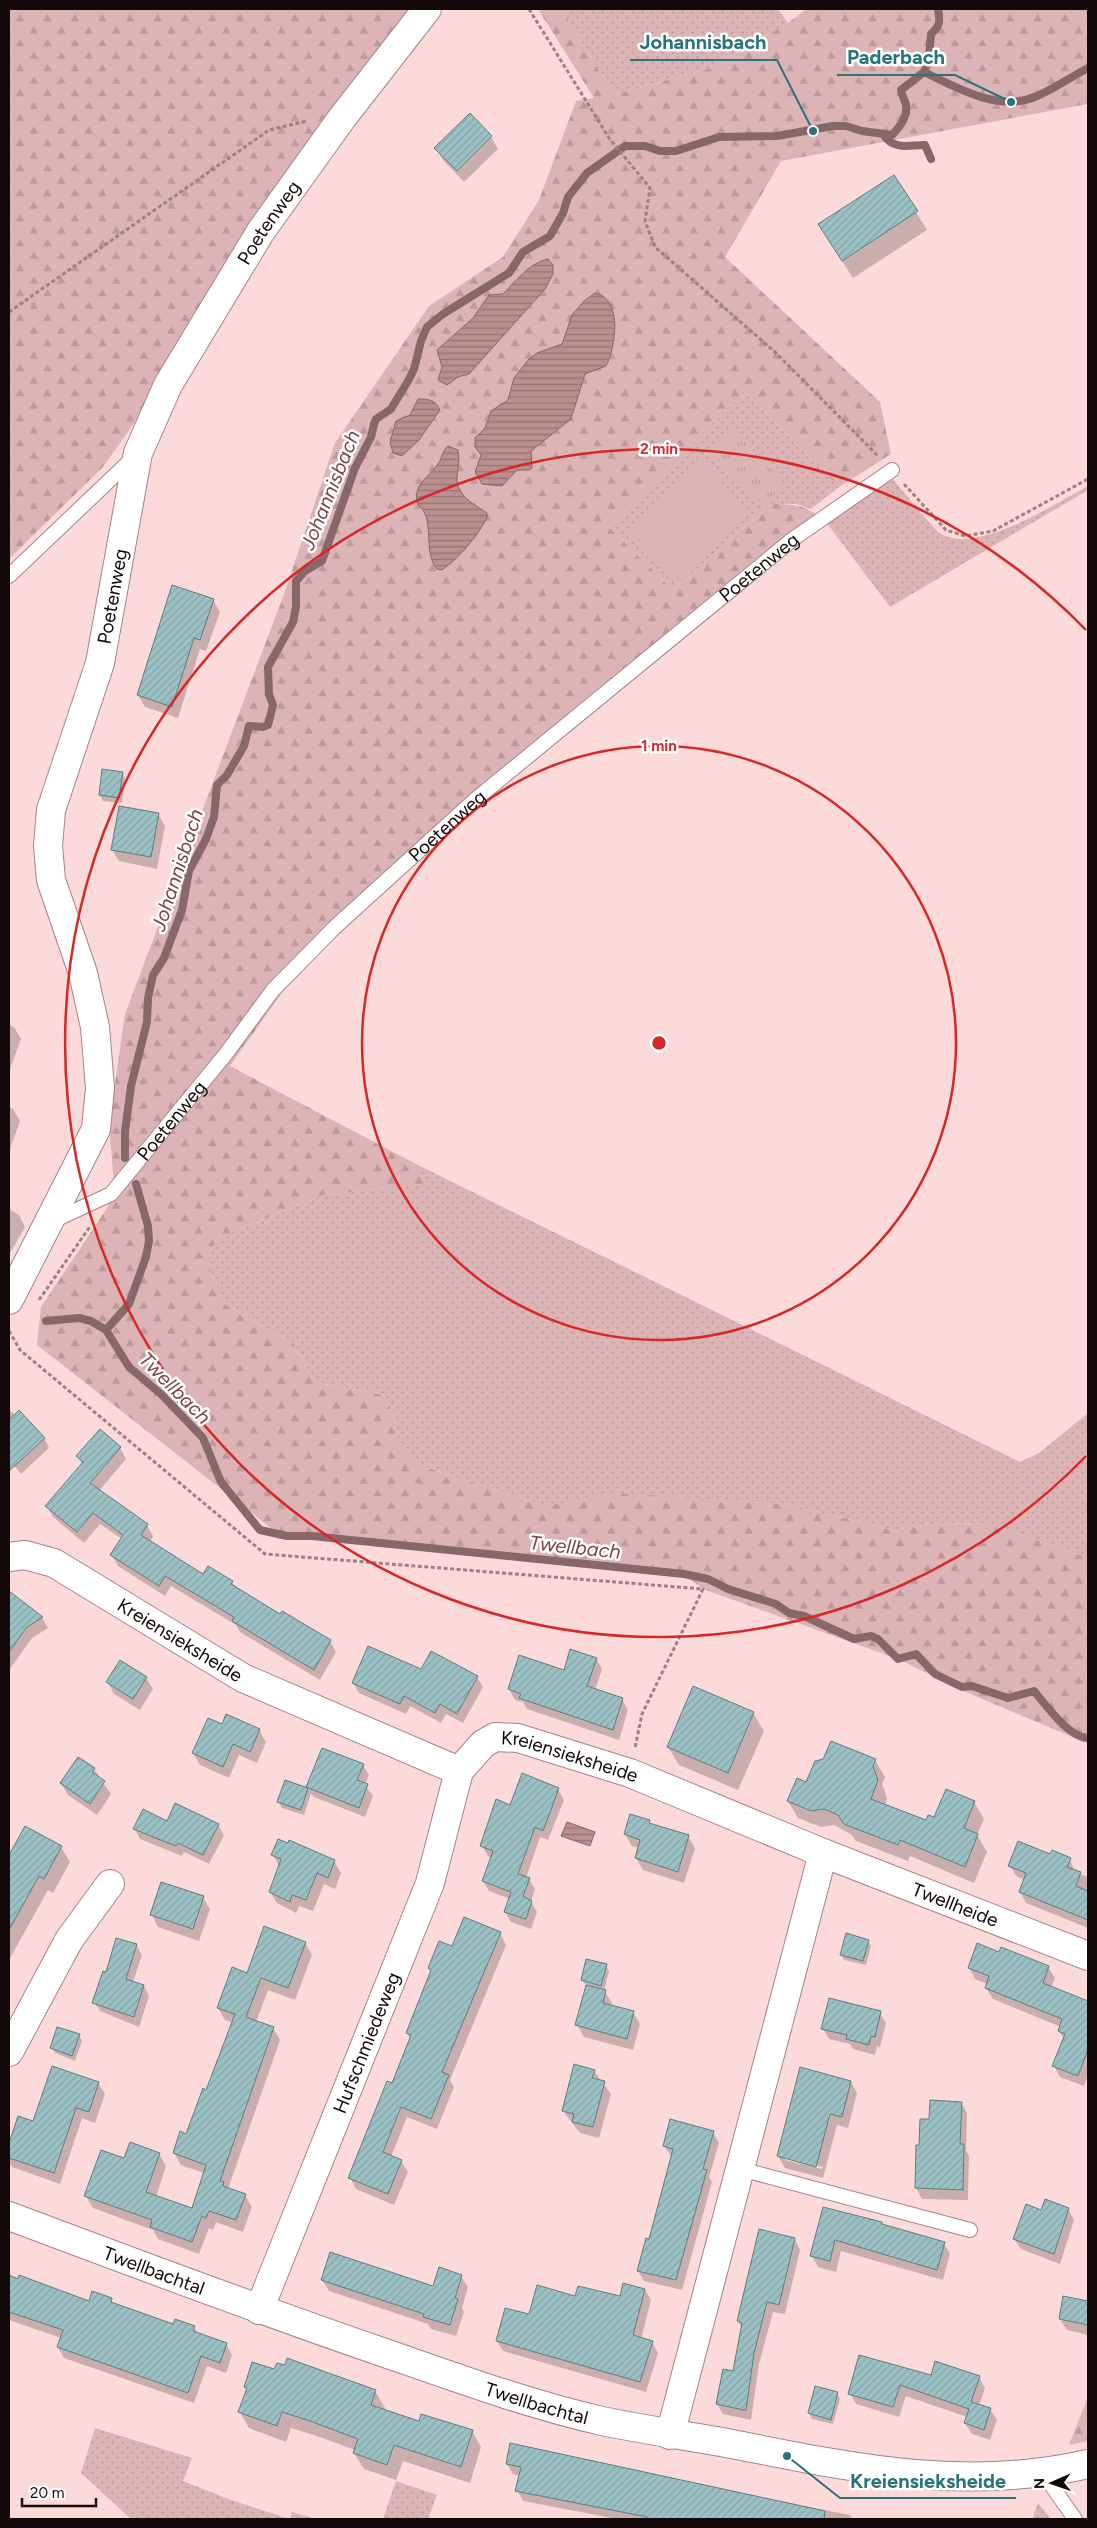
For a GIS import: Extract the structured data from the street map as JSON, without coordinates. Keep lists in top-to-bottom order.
{
  "streets": {
    "street": [
      "Poetenweg",
      "Kreiensieksheide",
      "Twellheide",
      "Hufschmiedeweg",
      "Twellbachtal"
    ]
  },
  "crossings": [
    ["Kreiensieksheide", "Twellheide"],
    ["Kreiensieksheide", "Hufschmiedeweg"],
    ["Hufschmiedeweg", "Twellbachtal"]
  ],
  "water": ["Johannisbach", "Twellbach"],
  "places": ["Paderbach", "Johannisbach", "Kreiensieksheide"],
  "scale_bar": "20 m",
  "north": "left",
  "rings": ["2 min", "1 min"]
}
